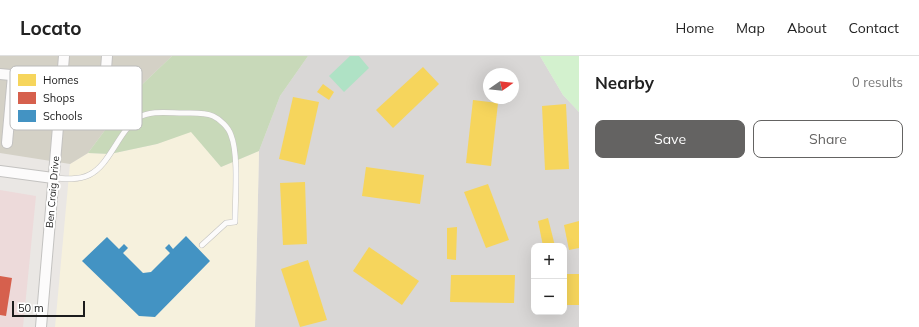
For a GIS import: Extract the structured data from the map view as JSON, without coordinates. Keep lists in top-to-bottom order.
{
  "streets": {
    "street": ["Ben Craig Drive"]
  },
  "legend": ["Homes", "Shops", "Schools"],
  "scale_bar": "50 m",
  "north": "right",
  "page": {
    "header": "Locato",
    "nav": [
      "Home",
      "Map",
      "About",
      "Contact"
    ],
    "heading": ["Nearby", "0 results"],
    "buttons": ["Save", "Share"],
    "map_buttons": ["+", "−"],
    "scale": "50 m"
  }
}
